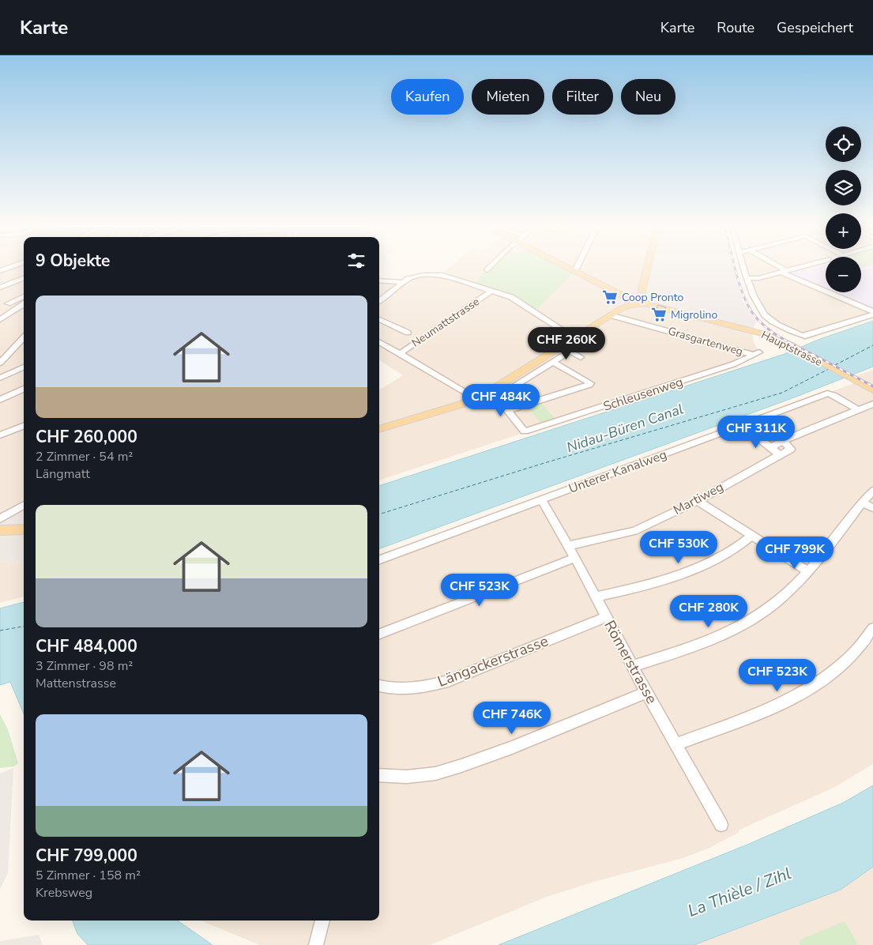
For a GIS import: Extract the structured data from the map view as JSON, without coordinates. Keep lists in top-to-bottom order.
{
  "streets": {
    "main road": ["Hauptstrasse"],
    "street": [
      "Neumattstrasse",
      "Grasgartenweg",
      "Schleusenweg",
      "Unterer Kanalweg",
      "Martiweg",
      "Längackerstrasse",
      "Römerstrasse"
    ]
  },
  "crossings": [
    ["Grasgartenweg", "Schleusenweg"],
    ["Unterer Kanalweg", "Römerstrasse"],
    ["Martiweg", "Römerstrasse"],
    ["Längackerstrasse", "Römerstrasse"]
  ],
  "water": ["Nidau-Büren Canal", "La Thièle / Zihl"],
  "places": {
    "supermarket": ["Coop Pronto", "Migrolino"]
  },
  "page": {
    "header": "Karte",
    "nav": ["Karte", "Route", "Gespeichert"],
    "chip": [
      "Kaufen",
      "Mieten",
      "Filter",
      "Neu"
    ],
    "map_buttons": ["+", "−"],
    "heading": "9 Objekte",
    "list": [
      {
        "name": "CHF 260,000",
        "note": "2 Zimmer · 54 m² · Längmatt"
      },
      {
        "name": "CHF 484,000",
        "note": "3 Zimmer · 98 m² · Mattenstrasse"
      },
      {
        "name": "CHF 799,000",
        "note": "5 Zimmer · 158 m² · Krebsweg"
      }
    ],
    "price": [
      "CHF 260K",
      "CHF 484K",
      "CHF 311K",
      "CHF 530K",
      "CHF 799K",
      "CHF 523K",
      "CHF 280K",
      "CHF 523K",
      "CHF 746K"
    ]
  }
}
